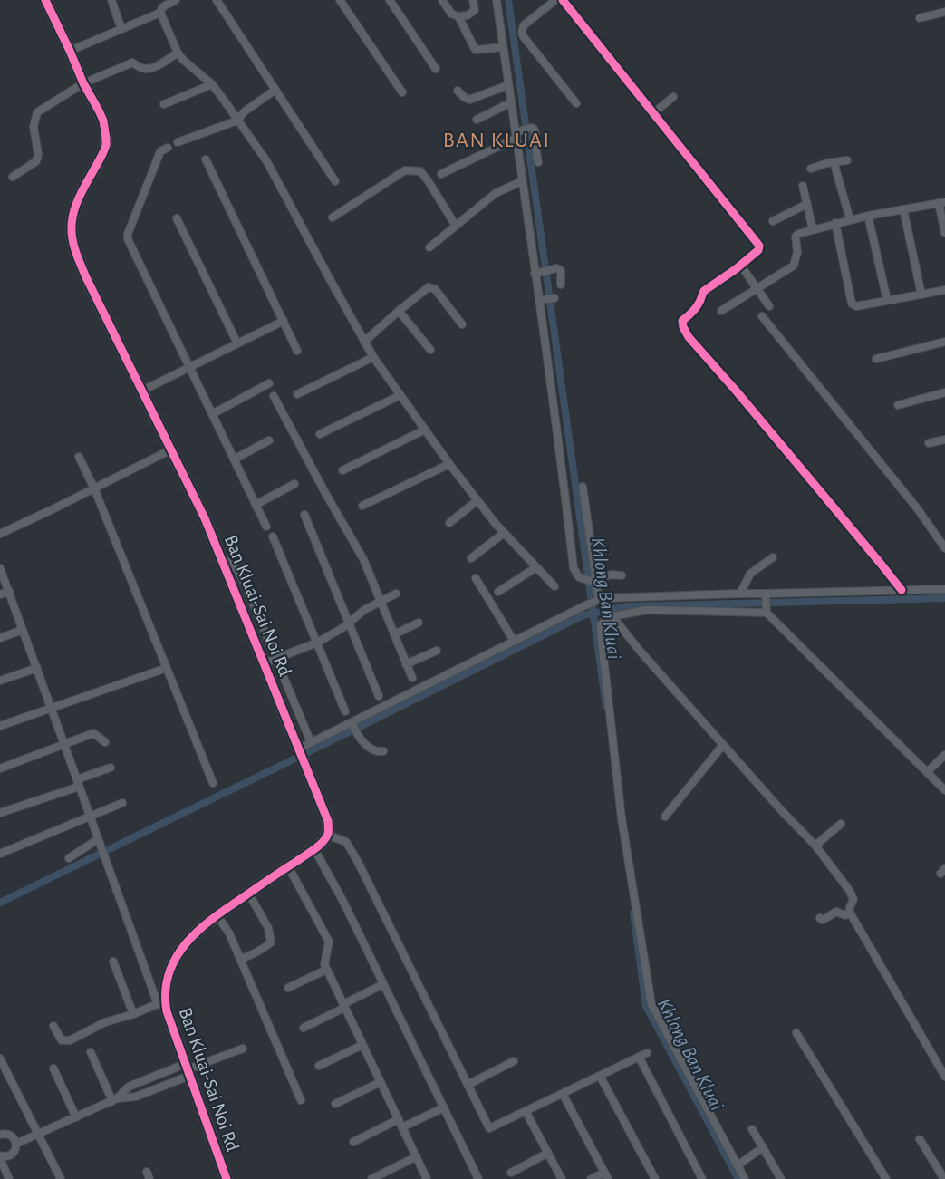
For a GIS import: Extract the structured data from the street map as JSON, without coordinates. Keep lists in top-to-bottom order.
{
  "streets": {
    "street": ["Ban Kluai-Sai Noi Rd"]
  },
  "districts": ["BAN KLUAI"],
  "water": ["Khlong Ban Kluai"]
}
